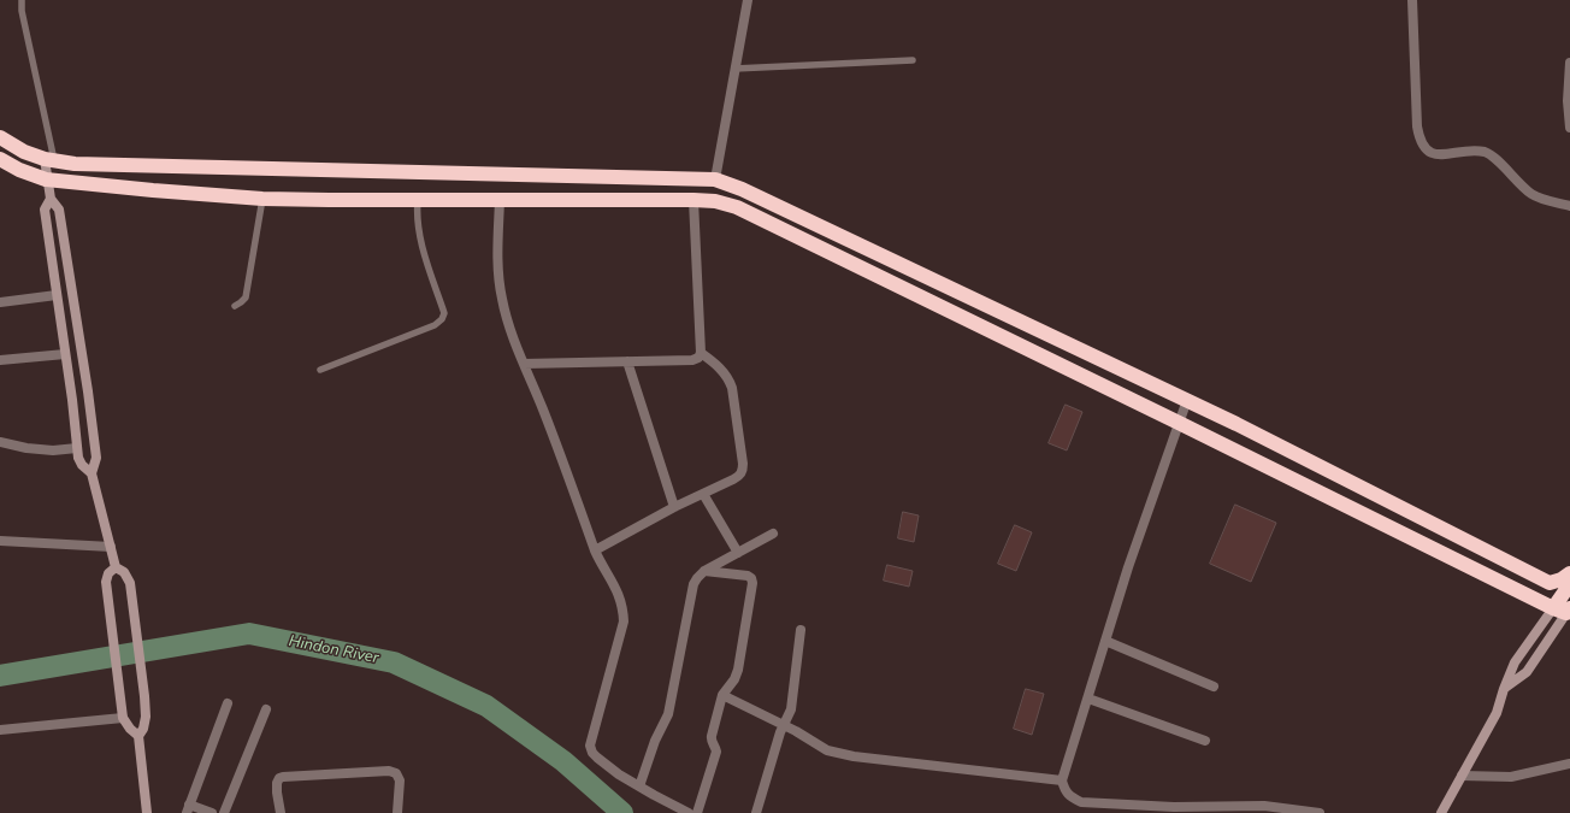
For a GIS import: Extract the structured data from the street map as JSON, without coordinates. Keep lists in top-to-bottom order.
{
  "water": ["Hindon River"]
}
